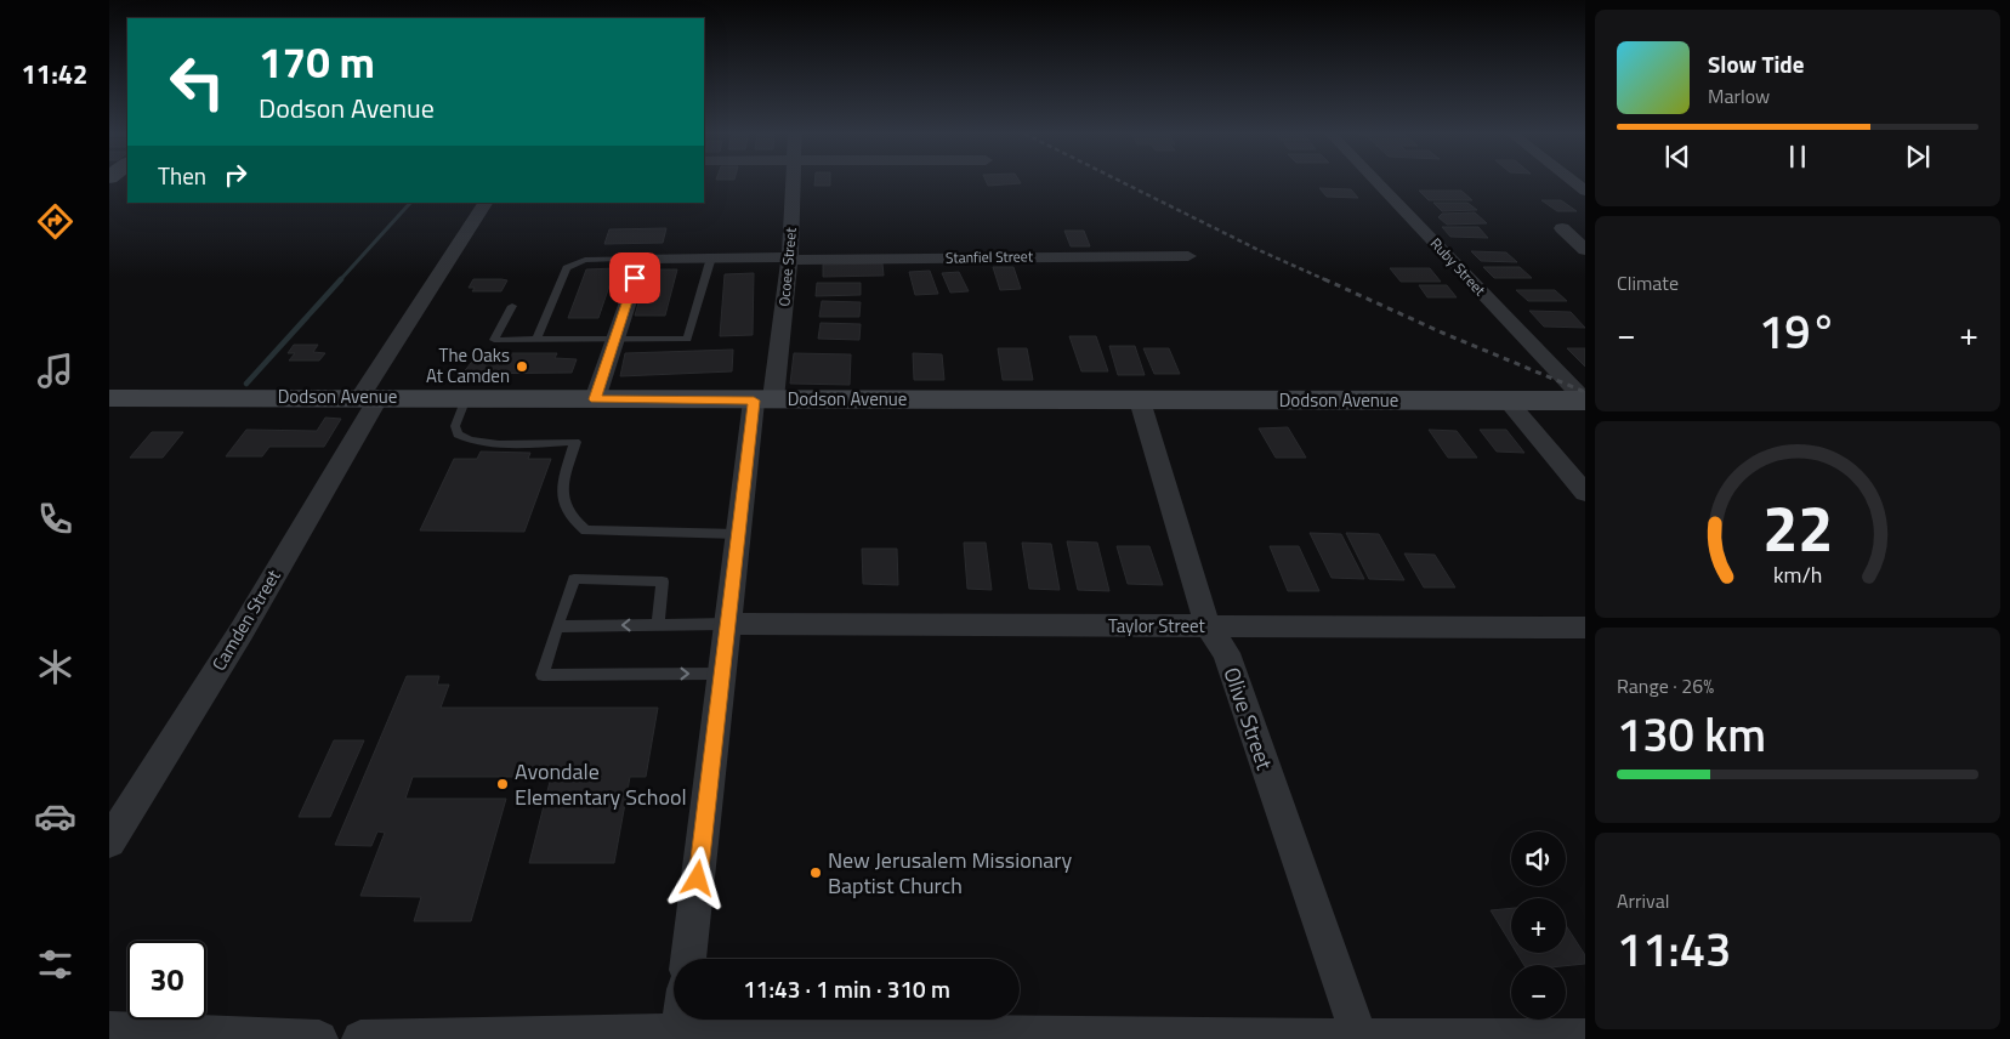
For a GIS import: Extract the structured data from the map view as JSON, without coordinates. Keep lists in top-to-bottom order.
{
  "streets": {
    "main road": ["Dodson Avenue"],
    "street": [
      "Stanfiel Street",
      "Ocoee Street",
      "Ruby Street",
      "Camden Street",
      "Taylor Street",
      "Olive Street"
    ]
  },
  "crossings": [
    ["Stanfiel Street", "Ocoee Street"],
    ["Ocoee Street", "Dodson Avenue"],
    ["Ocoee Street", "Taylor Street"],
    ["Ruby Street", "Dodson Avenue"],
    ["Dodson Avenue", "Camden Street"],
    ["Dodson Avenue", "Olive Street"],
    ["Taylor Street", "Olive Street"]
  ],
  "places": ["The Oaks At Camden", "Avondale Elementary School", "New Jerusalem Missionary Baptist Church"],
  "page": {
    "tabs": "11:42",
    "turn": ["170 m", "Dodson Avenue"],
    "song": ["Slow Tide", "Marlow"],
    "then": "Then",
    "tile": [
      "Climate",
      ["Range · 26%", "130 km"],
      ["Arrival", "11:43"]
    ],
    "heat": ["−", "19°", "+"],
    "map_buttons": ["+", "−"],
    "limit": "30",
    "trip": "11:43 · 1 min · 310 m",
    "gauge": ["22", "km/h"]
  }
}
